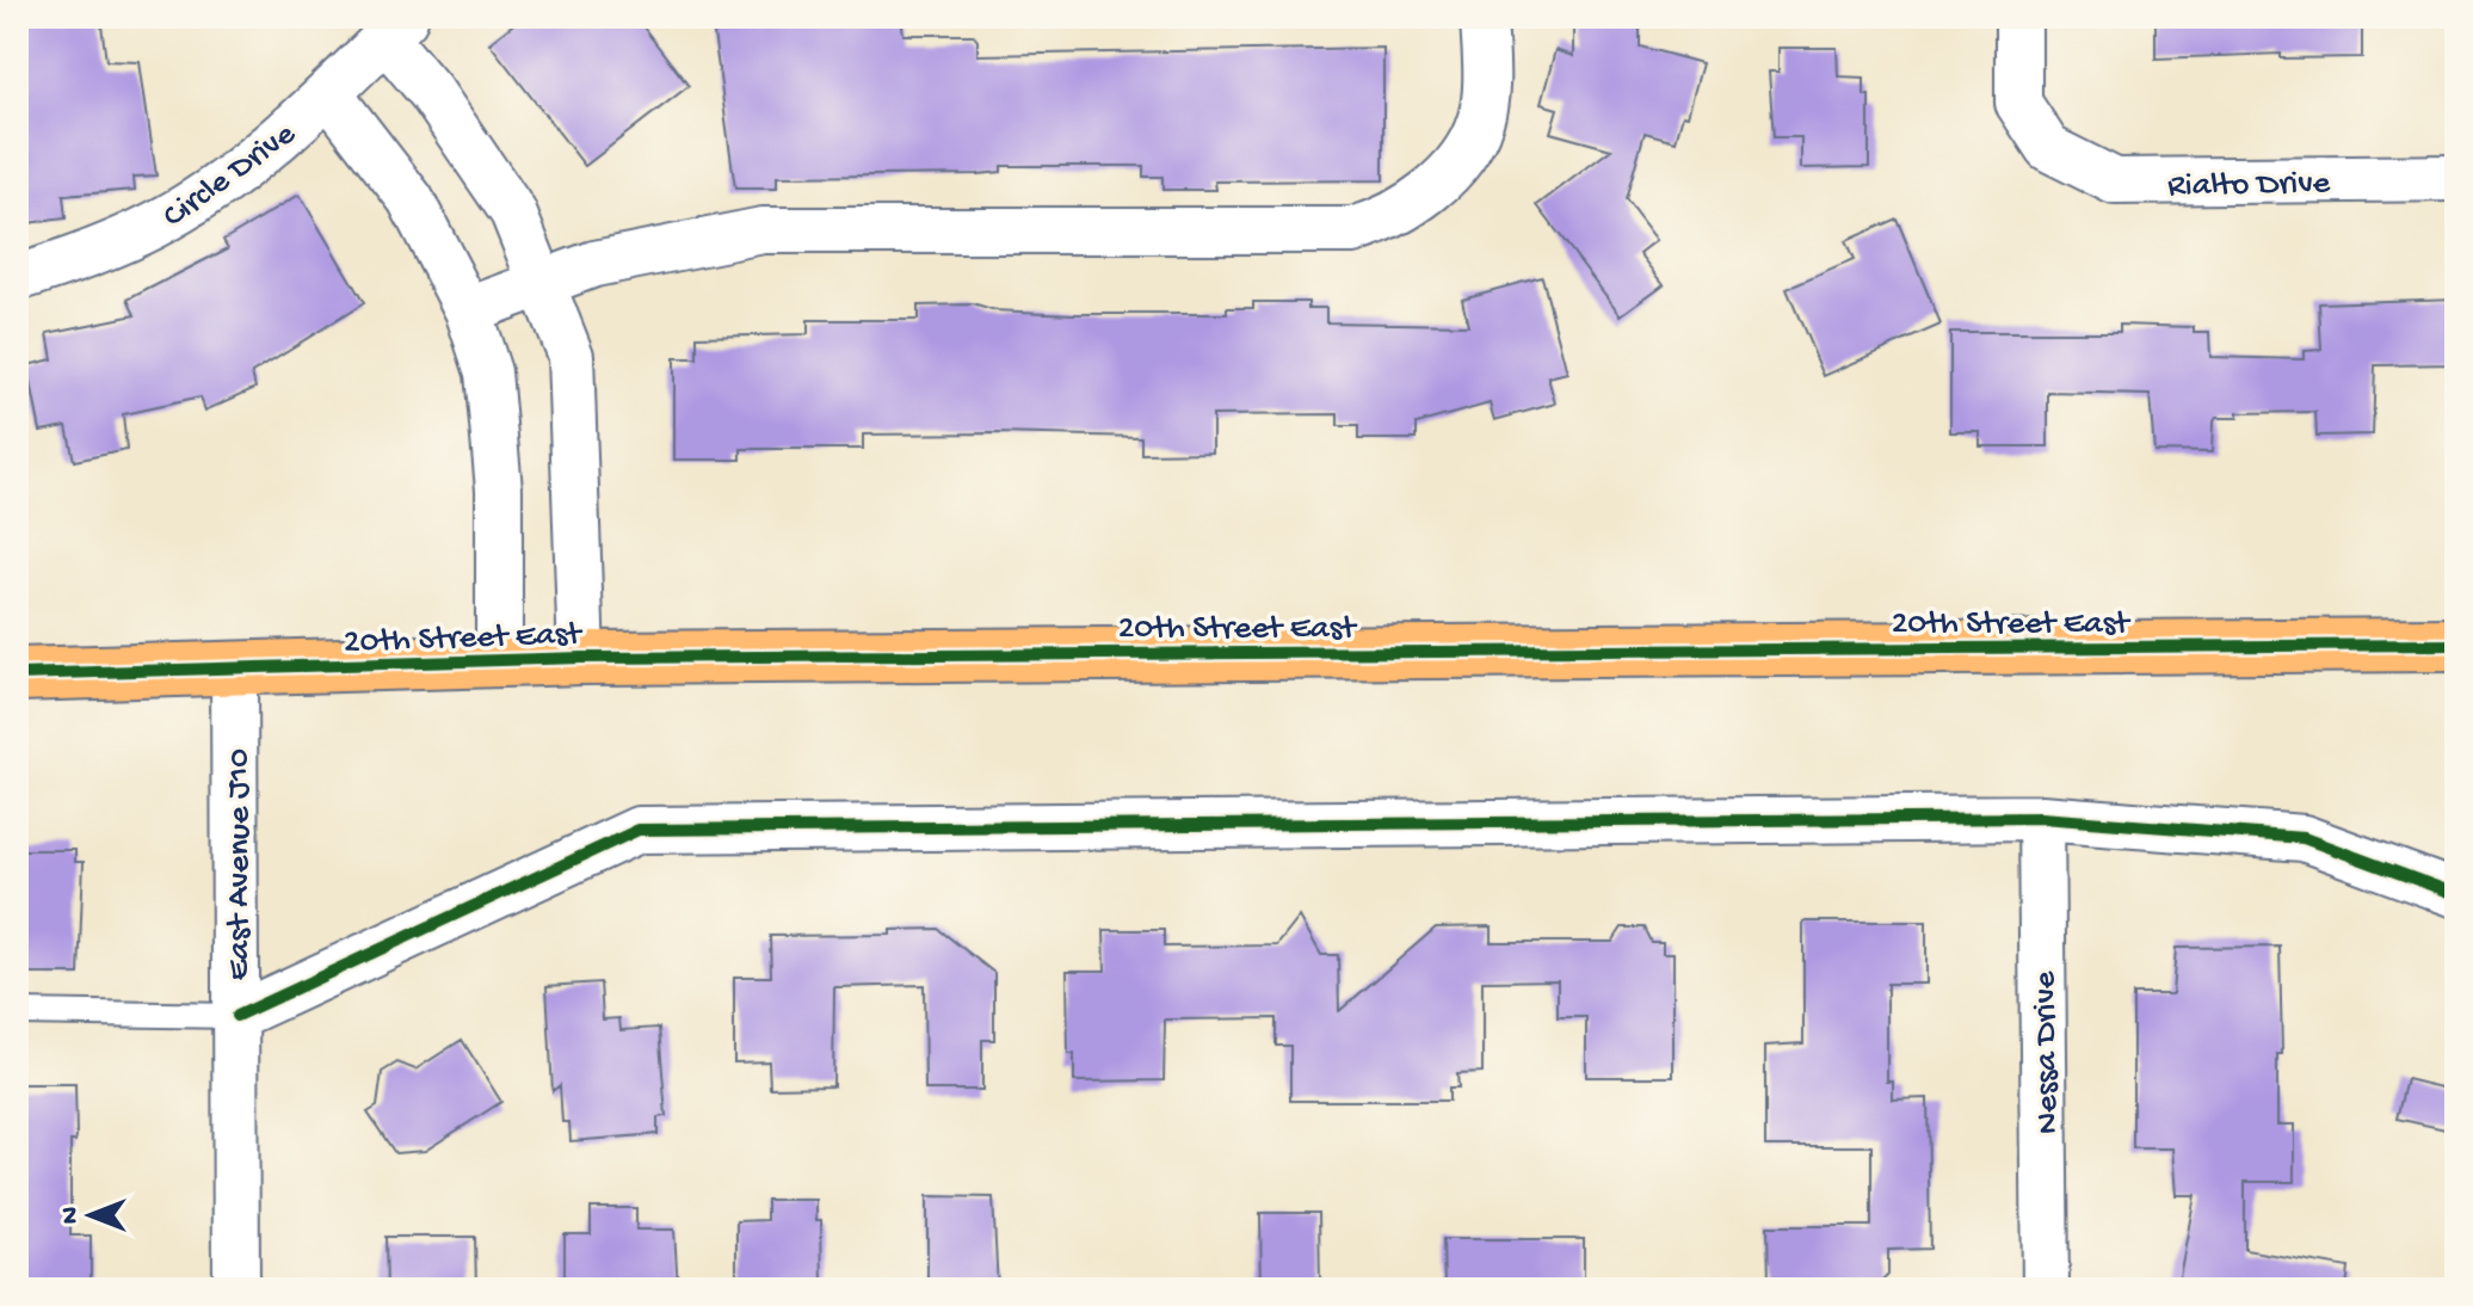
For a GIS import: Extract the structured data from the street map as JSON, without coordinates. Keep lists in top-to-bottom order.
{
  "streets": {
    "main road": ["20th Street East"],
    "street": [
      "Circle Drive",
      "Rialto Drive",
      "East Avenue J10",
      "Nessa Drive"
    ]
  },
  "crossings": [
    ["20th Street East", "East Avenue J10"]
  ],
  "north": "left"
}
